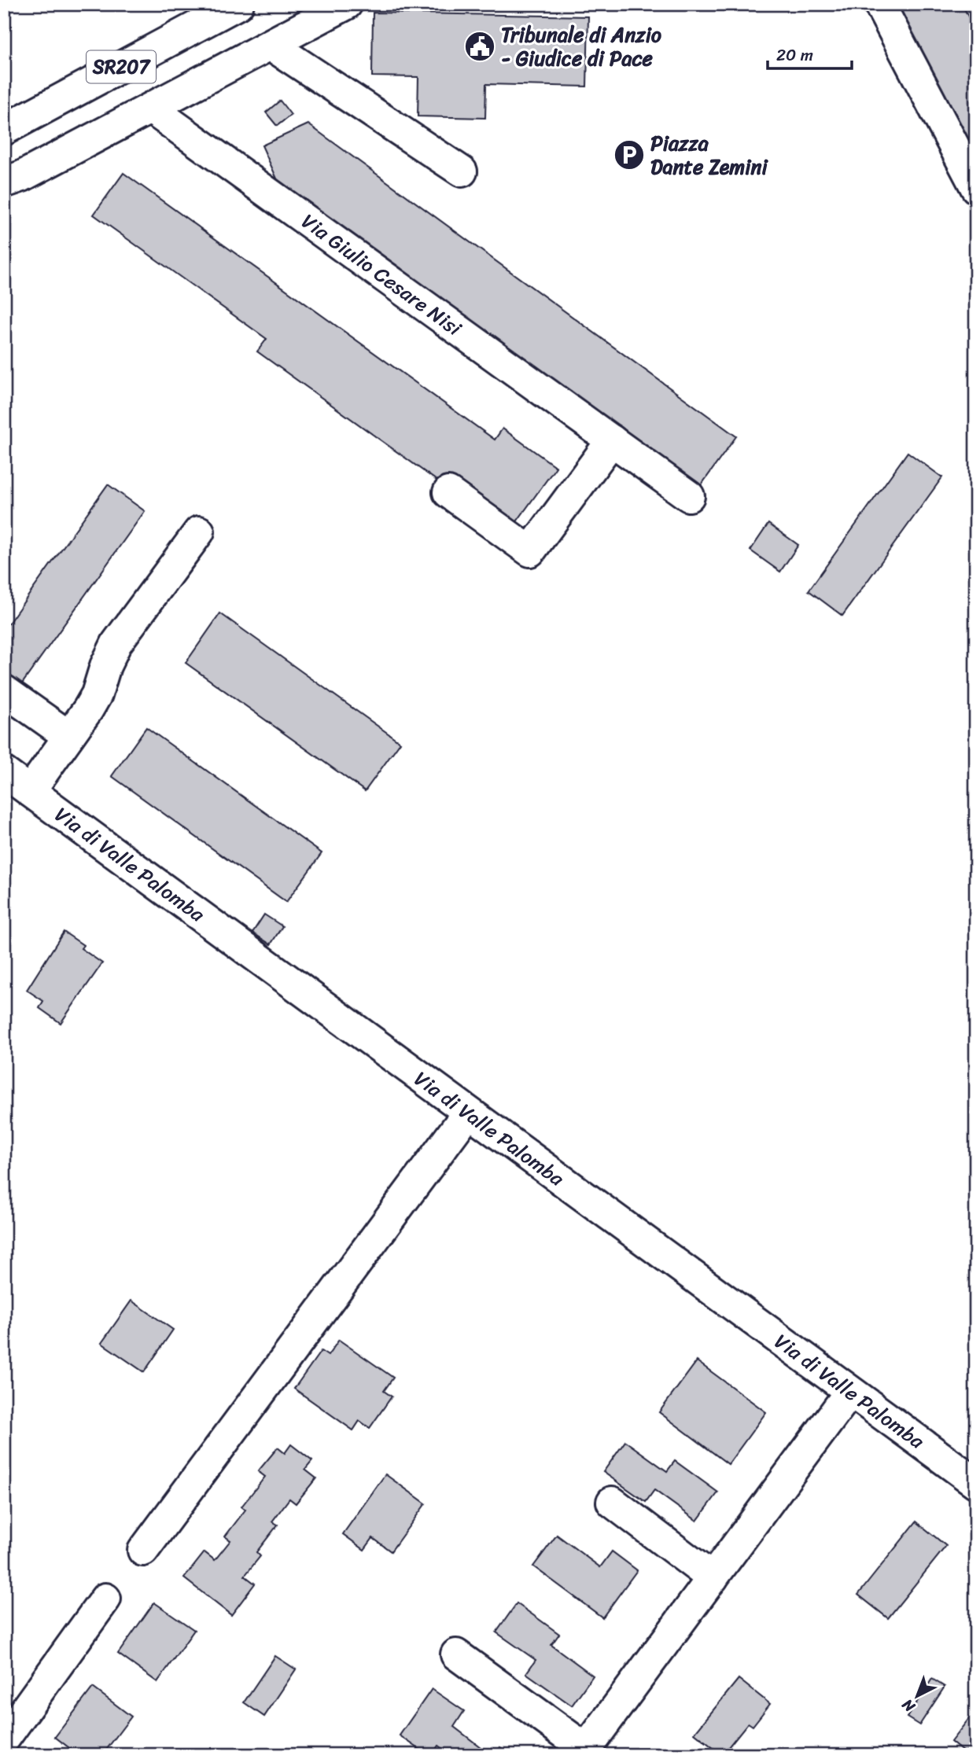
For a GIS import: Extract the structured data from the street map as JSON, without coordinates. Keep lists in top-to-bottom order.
{
  "streets": {
    "street": ["SR207", "Via Giulio Cesare Nisi", "Via di Valle Palomba"]
  },
  "places": {
    "public building": ["Tribunale di Anzio - Giudice di Pace"],
    "parking": ["Piazza Dante Zemini"]
  },
  "scale_bar": "20 m",
  "north": "bottom left"
}
